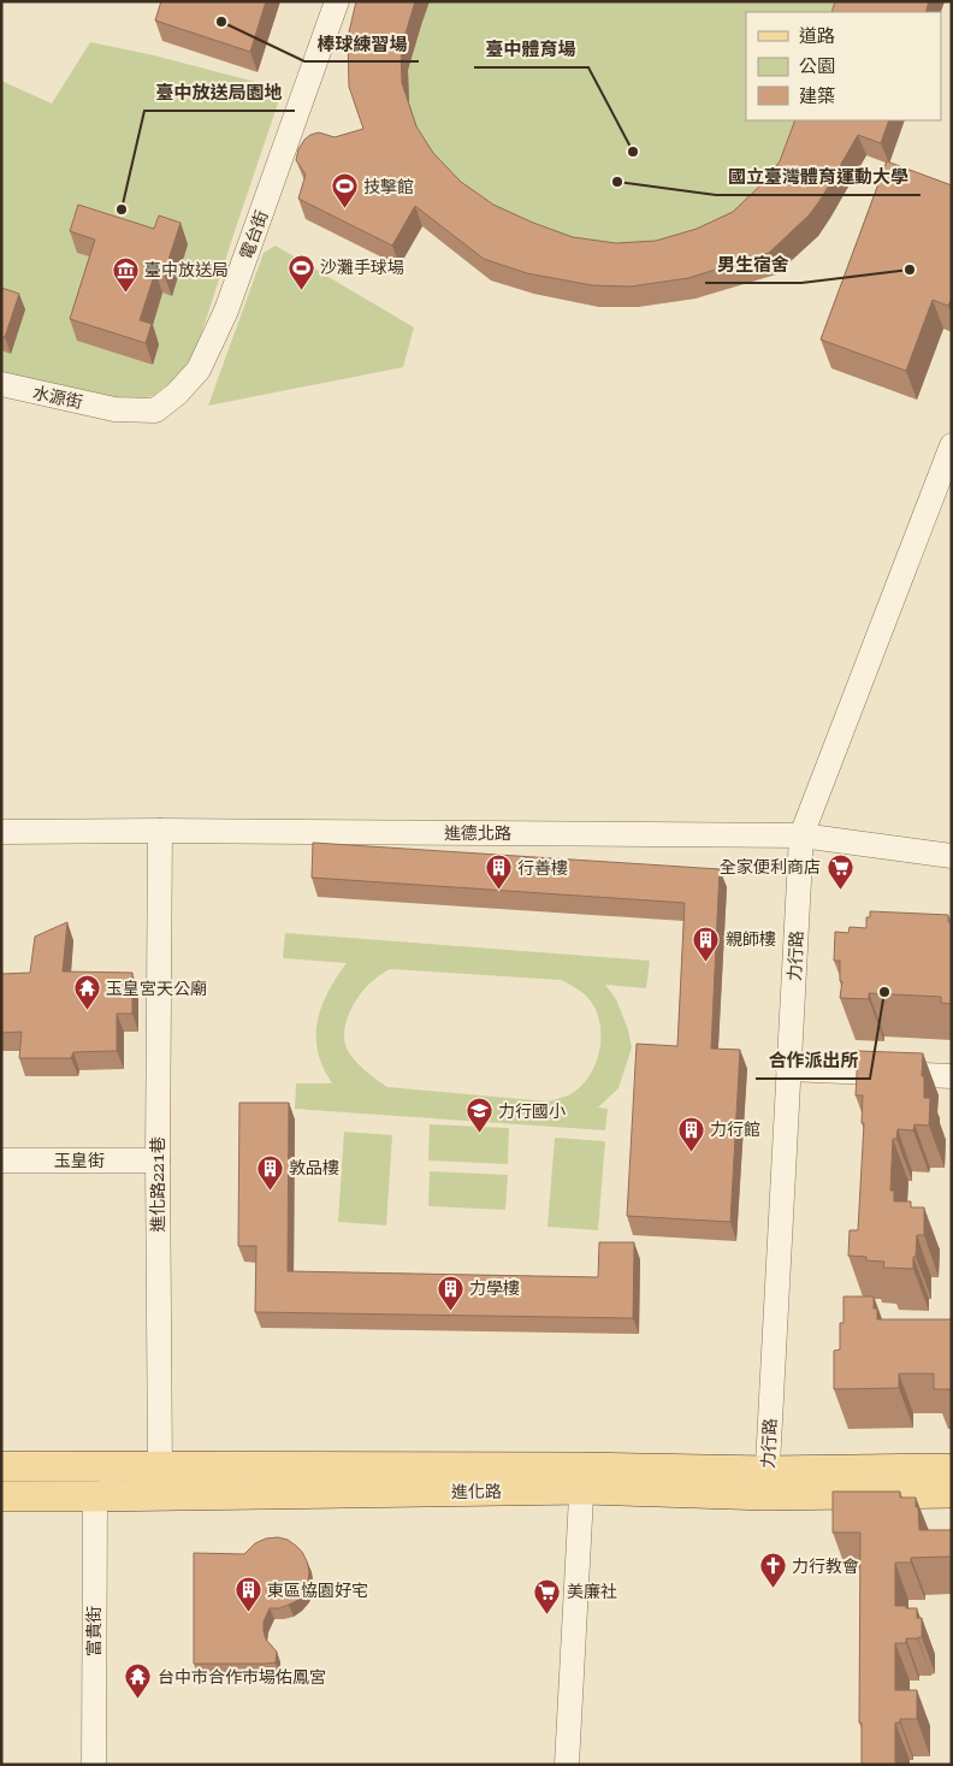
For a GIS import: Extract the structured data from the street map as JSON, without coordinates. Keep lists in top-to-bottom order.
{
  "streets": {
    "main road": ["進化路"],
    "street": [
      "電台街",
      "水源街",
      "進德北路",
      "力行路",
      "玉皇街",
      "進化路221巷",
      "富貴街"
    ]
  },
  "crossings": [
    ["電台街", "水源街"],
    ["進德北路", "力行路"],
    ["進德北路", "進化路221巷"],
    ["力行路", "進化路"],
    ["玉皇街", "進化路221巷"],
    ["進化路221巷", "進化路"],
    ["進化路", "富貴街"]
  ],
  "places": {
    "other": [
      "棒球練習場",
      "臺中體育場",
      "國立臺灣體育運動大學",
      "臺中放送局園地",
      "男生宿舍",
      "合作派出所"
    ],
    "sports": ["技擊館", "沙灘手球場"],
    "museum": ["臺中放送局"],
    "supermarket": ["全家便利商店", "美廉社"],
    "building": [
      "行善樓",
      "親師樓",
      "力行館",
      "敦品樓",
      "力學樓",
      "東區恊園好宅"
    ],
    "temple": ["玉皇宮天公廟", "台中市合作市場佑鳳宮"],
    "school or university": ["力行國小"],
    "church": ["力行教會"]
  },
  "legend": ["道路", "公園", "建築"]
}
